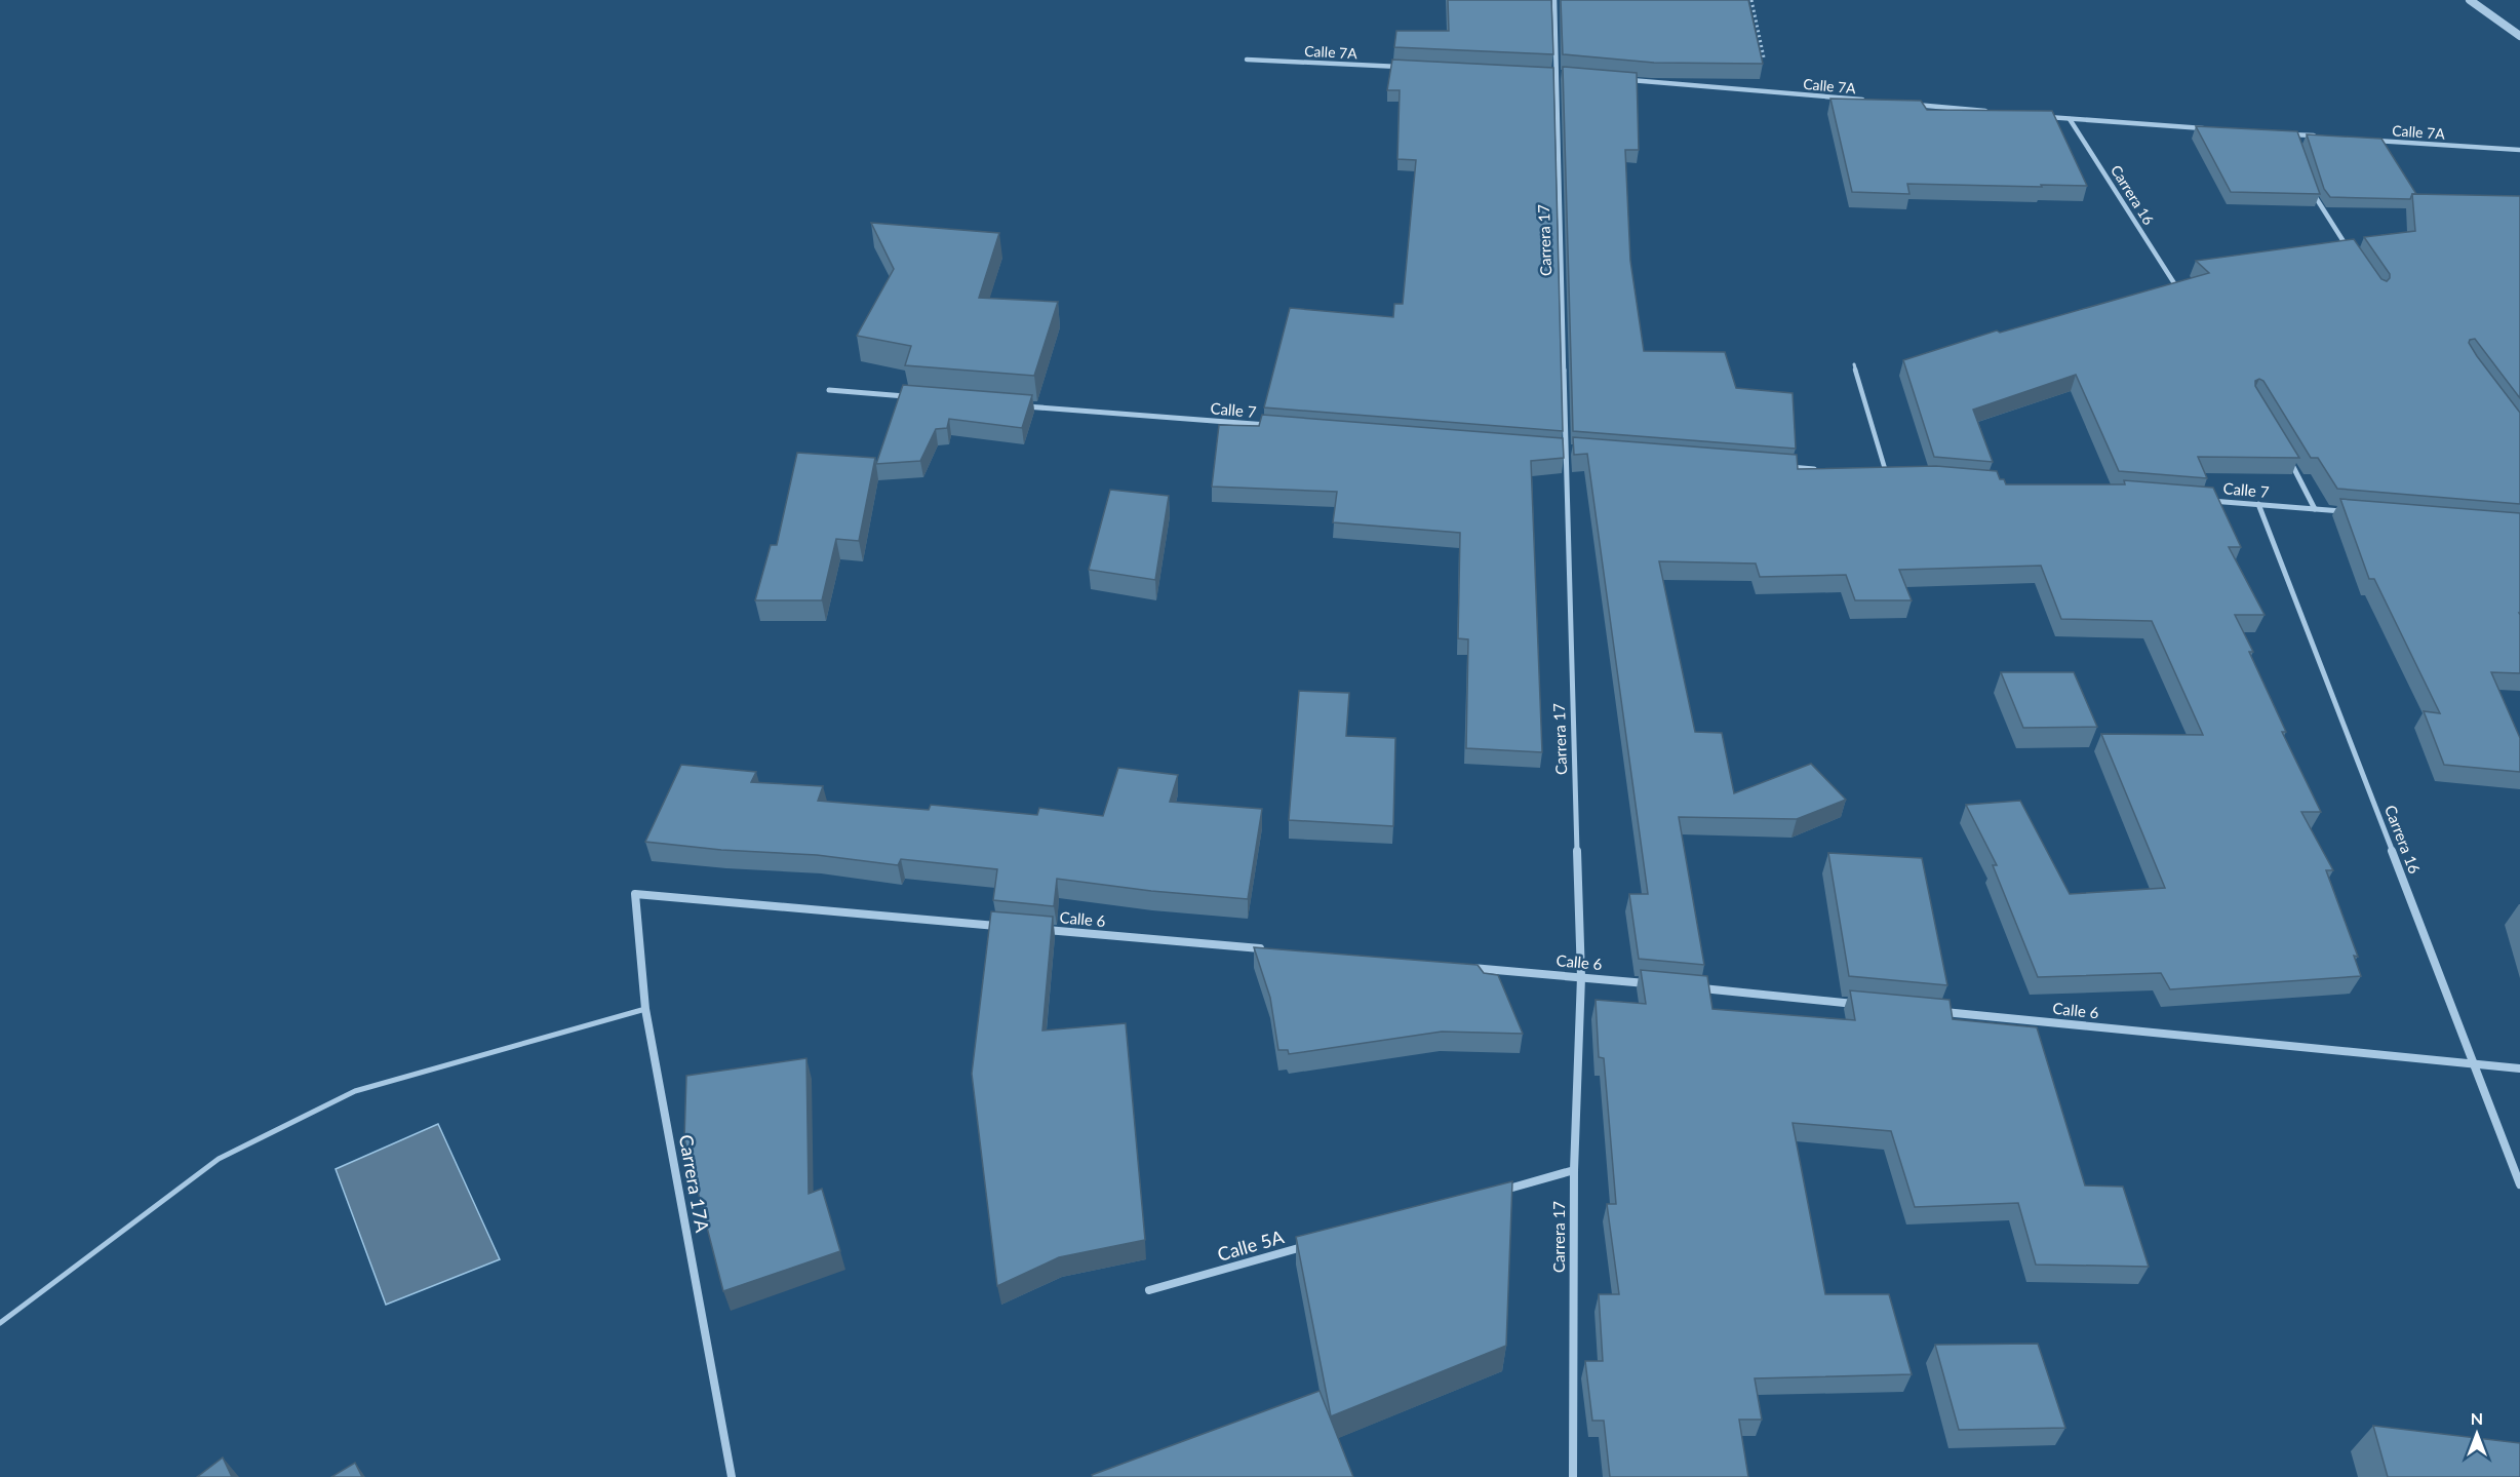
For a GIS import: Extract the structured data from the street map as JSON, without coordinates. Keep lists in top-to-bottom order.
{
  "streets": {
    "street": [
      "Calle 7A",
      "Carrera 16",
      "Carrera 17",
      "Calle 7",
      "Calle 6",
      "Carrera 17A",
      "Calle 5A"
    ]
  },
  "crossings": [
    ["Carrera 16", "Calle 7"],
    ["Carrera 16", "Calle 6"],
    ["Carrera 17", "Calle 6"]
  ],
  "north": "top"
}
